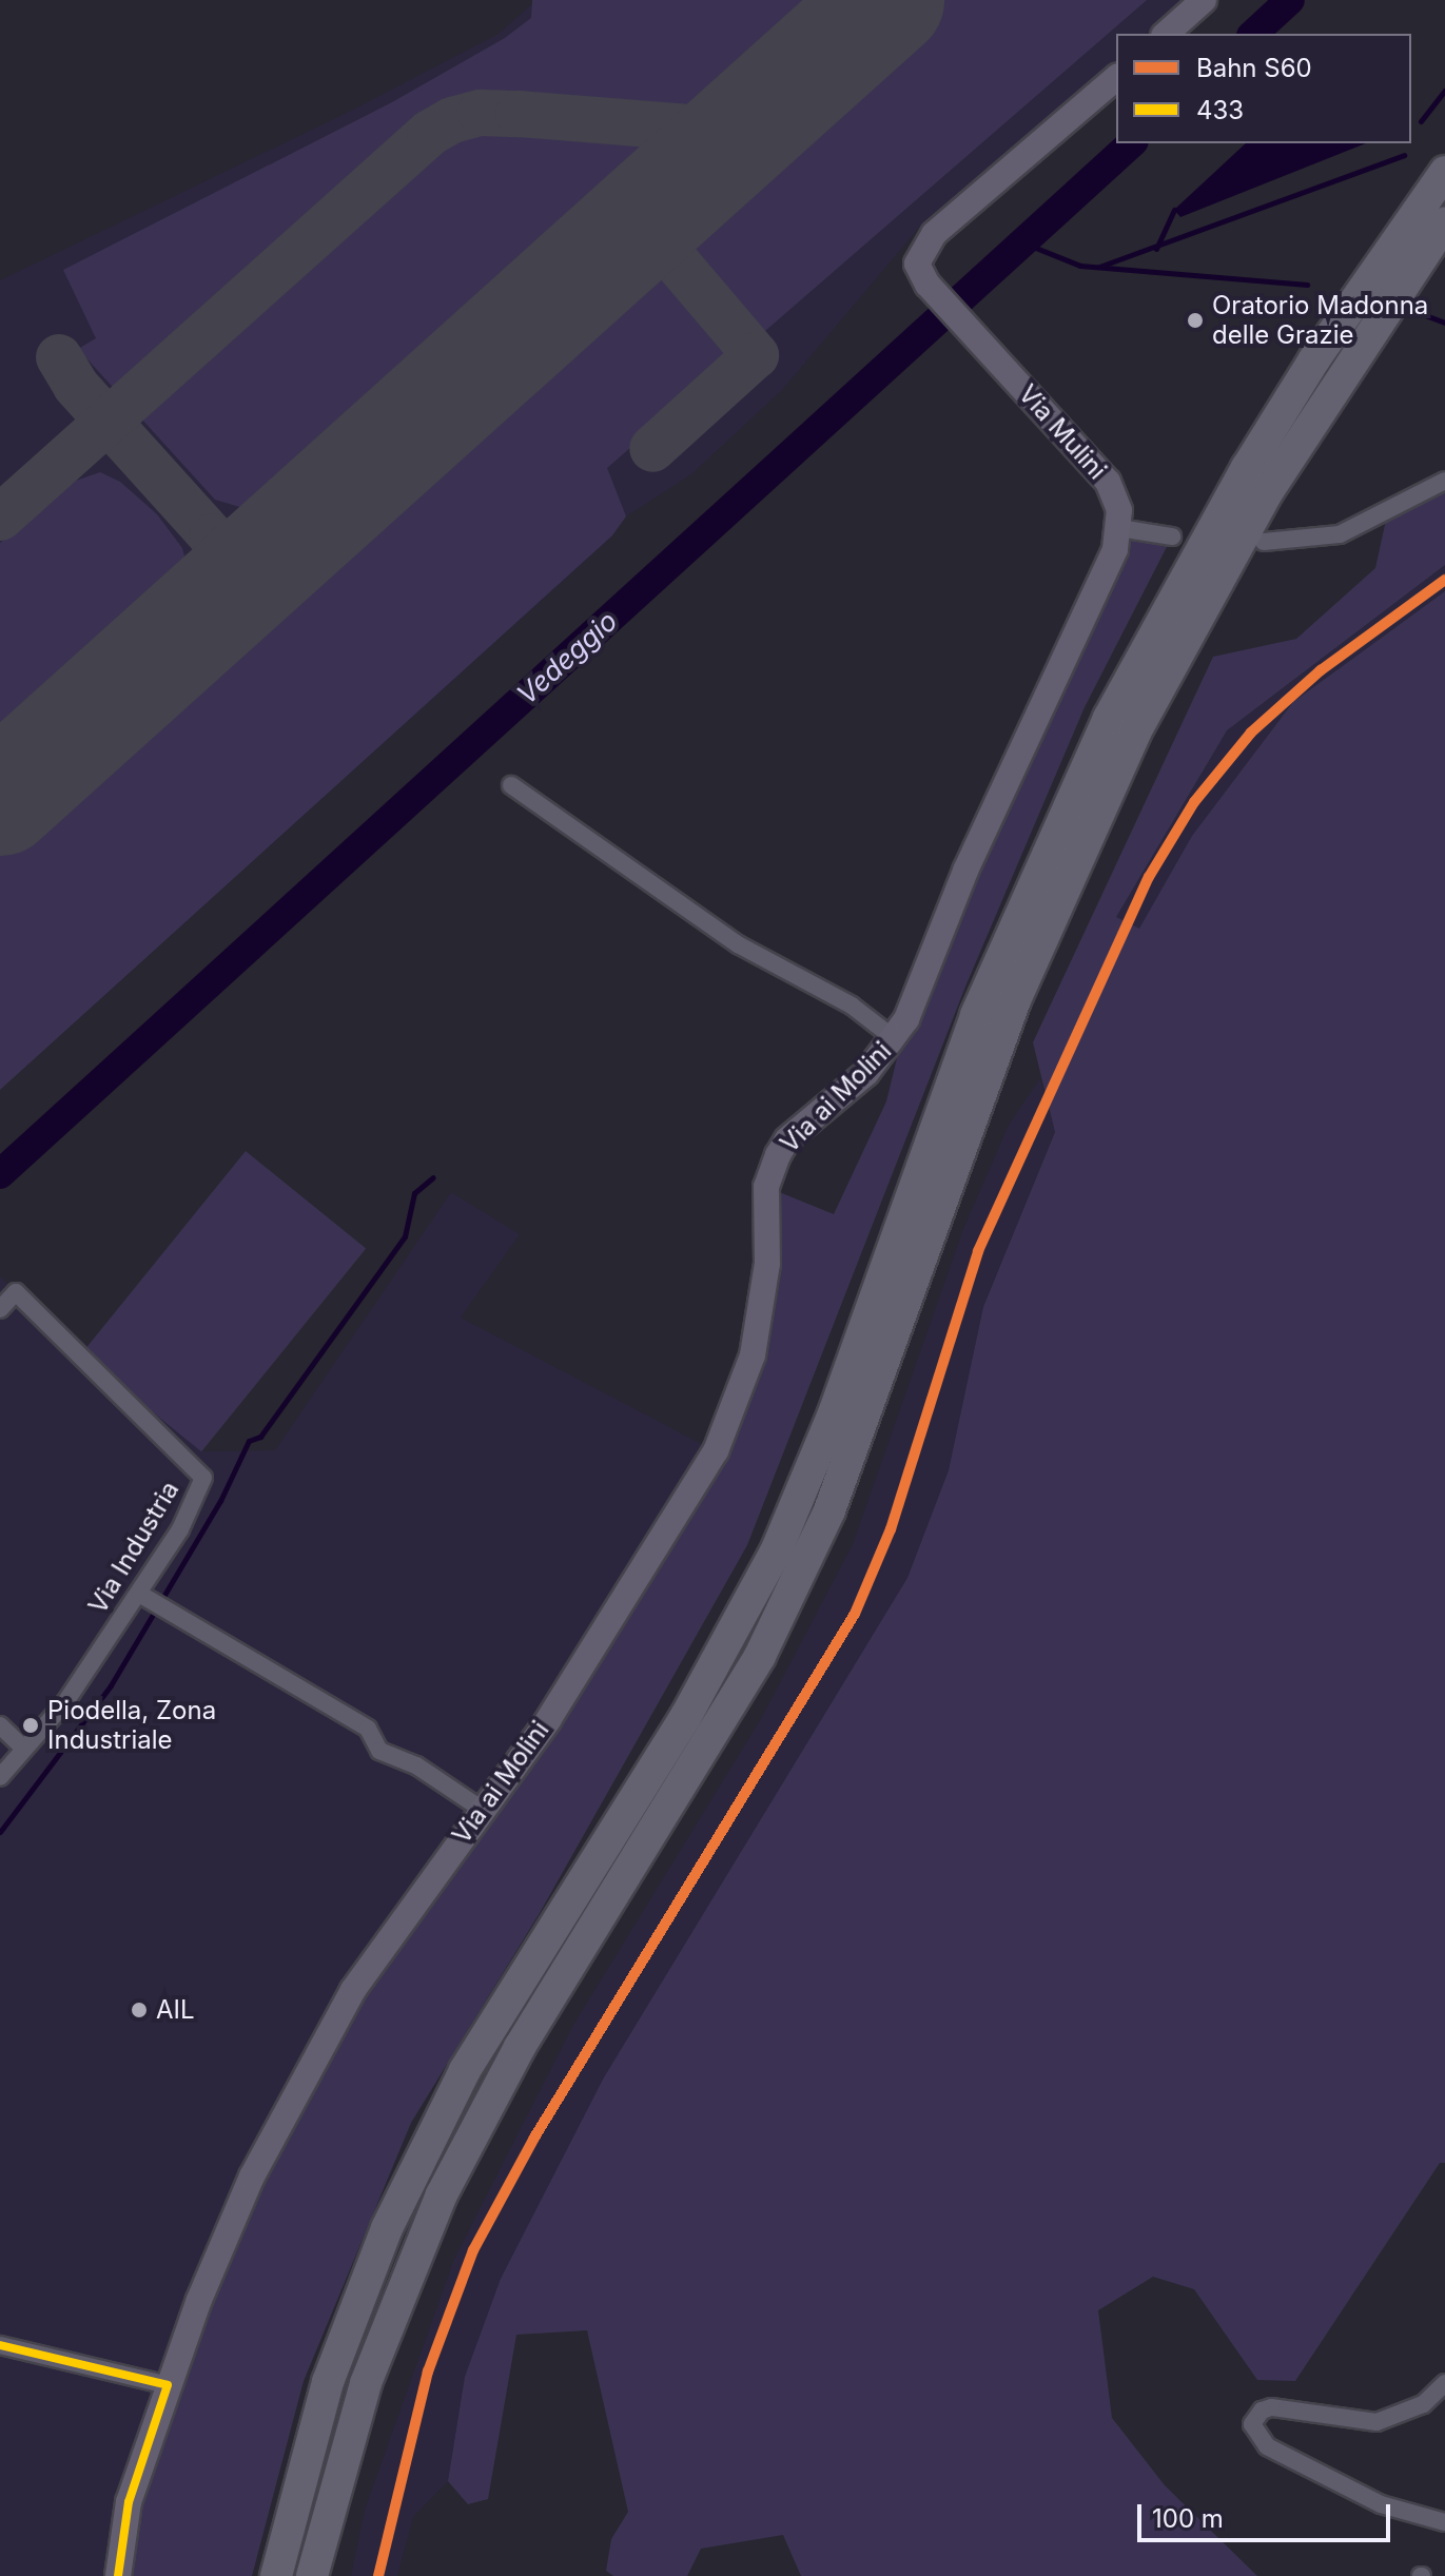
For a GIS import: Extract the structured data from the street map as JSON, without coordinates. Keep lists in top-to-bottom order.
{
  "streets": {
    "street": ["Via Mulini", "Via ai Molini", "Via Industria"]
  },
  "crossings": [
    ["Via Mulini", "Via ai Molini"]
  ],
  "water": ["Vedeggio"],
  "places": ["Oratorio Madonna delle Grazie", "Piodella, Zona Industriale", "AIL"],
  "lines": ["rail line S60", "transit line 433"],
  "legend": ["Bahn S60", "433"],
  "scale_bar": "100 m"
}
